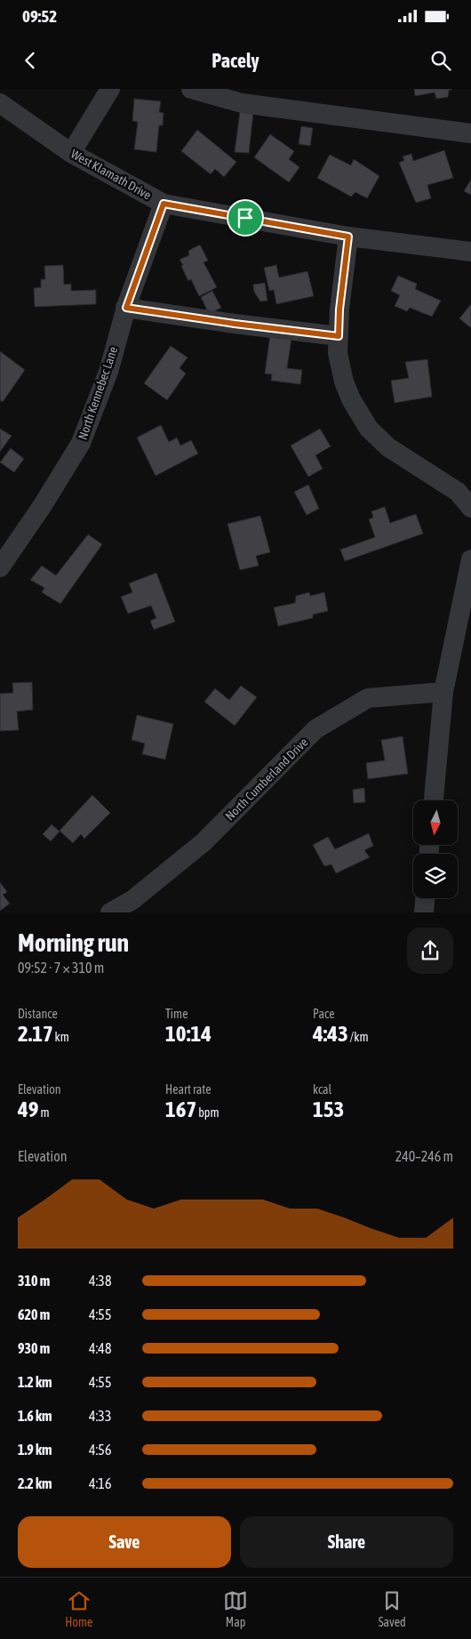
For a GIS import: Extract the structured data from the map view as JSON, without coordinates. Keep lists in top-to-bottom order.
{
  "streets": {
    "street": ["West Klamath Drive", "North Kennebec Lane", "North Cumberland Drive"]
  },
  "crossings": [
    ["West Klamath Drive", "North Kennebec Lane"]
  ],
  "north": "bottom",
  "page": {
    "status": "09:52",
    "header": "Pacely",
    "heading": ["Morning run", "09:52 · 7 × 310 m"],
    "stats": [
      ["Distance", "2.17 km"],
      ["Time", "10:14"],
      ["Pace", "4:43 /km"],
      ["Elevation", "49 m"],
      ["Heart rate", "167 bpm"],
      ["kcal", "153"]
    ],
    "chart": ["Elevation", "240–246 m"],
    "list": [
      {
        "name": "310 m",
        "note": "4:38"
      },
      {
        "name": "620 m",
        "note": "4:55"
      },
      {
        "name": "930 m",
        "note": "4:48"
      },
      {
        "name": "1.2 km",
        "note": "4:55"
      },
      {
        "name": "1.6 km",
        "note": "4:33"
      },
      {
        "name": "1.9 km",
        "note": "4:56"
      },
      {
        "name": "2.2 km",
        "note": "4:16"
      }
    ],
    "buttons": ["Save", "Share"],
    "tabs": ["Home", "Map", "Saved"]
  }
}
